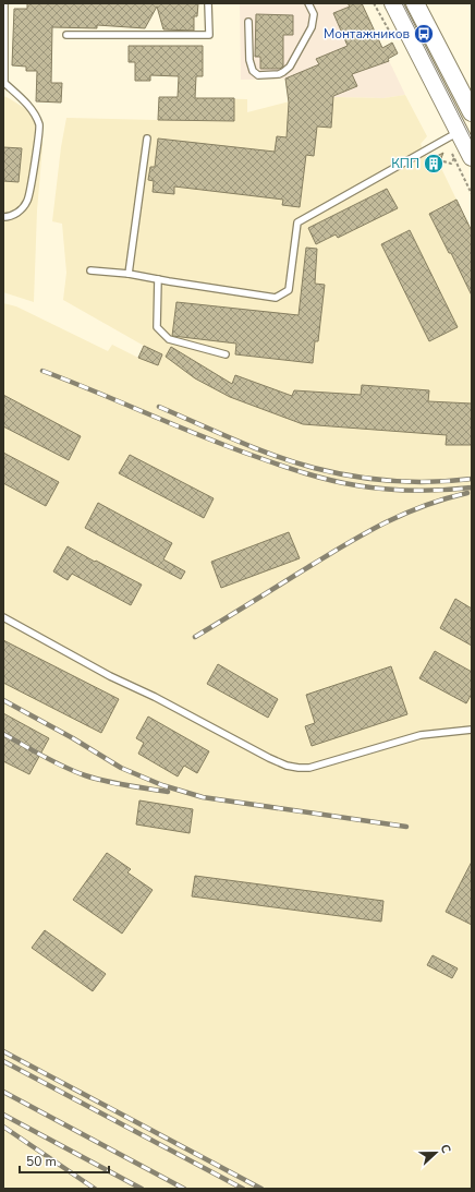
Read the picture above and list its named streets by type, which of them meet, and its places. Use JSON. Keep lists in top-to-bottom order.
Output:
{
  "places": {
    "bus stop": ["Монтажников"],
    "building": ["КПП"]
  },
  "scale_bar": "50 m",
  "north": "right"
}
